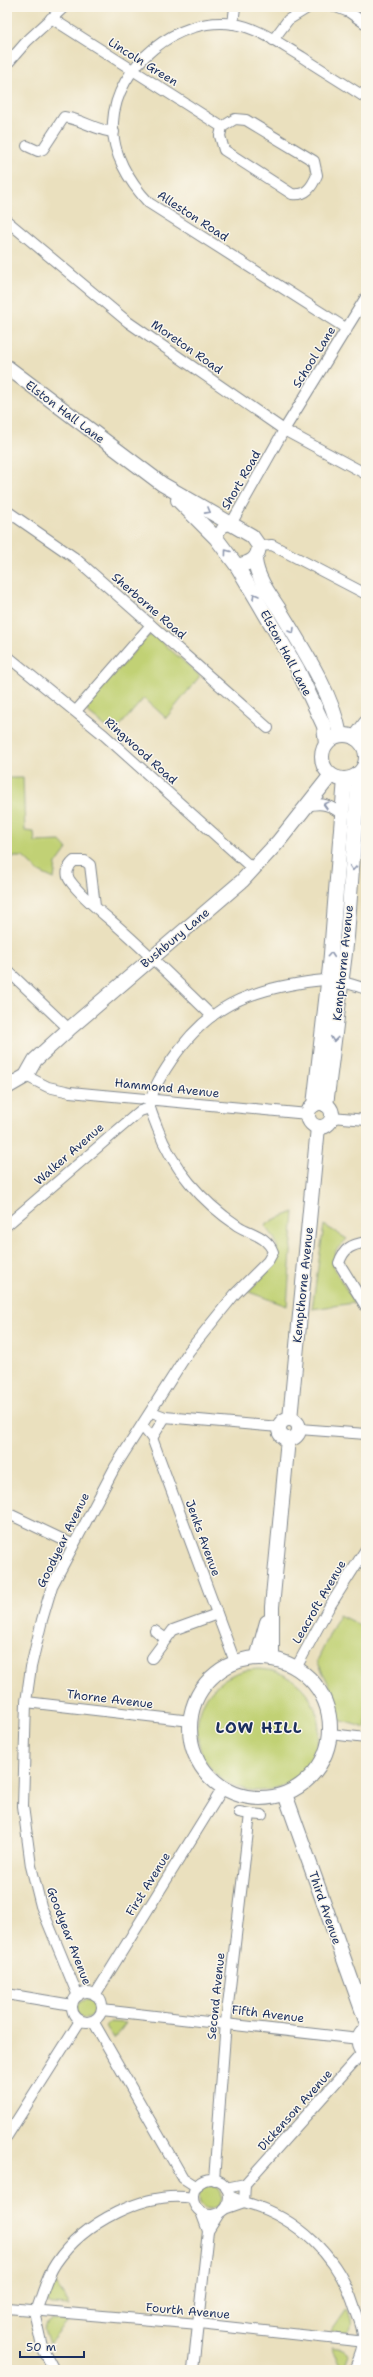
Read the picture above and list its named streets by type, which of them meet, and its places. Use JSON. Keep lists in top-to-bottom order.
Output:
{
  "streets": {
    "street": [
      "Lincoln Green",
      "Alleston Road",
      "Moreton Road",
      "School Lane",
      "Elston Hall Lane",
      "Short Road",
      "Sherborne Road",
      "Ringwood Road",
      "Bushbury Lane",
      "Kempthorne Avenue",
      "Hammond Avenue",
      "Walker Avenue",
      "Jenks Avenue",
      "Goodyear Avenue",
      "Leacroft Avenue",
      "Thorne Avenue",
      "First Avenue",
      "Third Avenue",
      "Second Avenue",
      "Fifth Avenue",
      "Dickenson Avenue",
      "Fourth Avenue"
    ]
  },
  "crossings": [
    ["Lincoln Green", "Alleston Road"],
    ["Alleston Road", "School Lane"],
    ["Moreton Road", "School Lane"],
    ["Moreton Road", "Short Road"],
    ["School Lane", "Short Road"],
    ["Elston Hall Lane", "Short Road"],
    ["Elston Hall Lane", "Bushbury Lane"],
    ["Elston Hall Lane", "Kempthorne Avenue"],
    ["Ringwood Road", "Bushbury Lane"],
    ["Bushbury Lane", "Kempthorne Avenue"],
    ["Bushbury Lane", "Hammond Avenue"],
    ["Kempthorne Avenue", "Hammond Avenue"],
    ["Hammond Avenue", "Walker Avenue"],
    ["Hammond Avenue", "Goodyear Avenue"],
    ["Walker Avenue", "Goodyear Avenue"],
    ["Jenks Avenue", "Goodyear Avenue"],
    ["Jenks Avenue", "Leacroft Avenue"],
    ["Jenks Avenue", "Thorne Avenue"],
    ["Jenks Avenue", "First Avenue"],
    ["Jenks Avenue", "Third Avenue"],
    ["Goodyear Avenue", "Thorne Avenue"],
    ["Goodyear Avenue", "First Avenue"],
    ["Goodyear Avenue", "Fifth Avenue"],
    ["Leacroft Avenue", "Thorne Avenue"],
    ["Leacroft Avenue", "First Avenue"],
    ["Leacroft Avenue", "Third Avenue"],
    ["Thorne Avenue", "First Avenue"],
    ["Thorne Avenue", "Third Avenue"],
    ["First Avenue", "Third Avenue"],
    ["First Avenue", "Fifth Avenue"],
    ["Second Avenue", "Fifth Avenue"]
  ],
  "districts": ["LOW HILL"],
  "scale_bar": "50 m"
}
